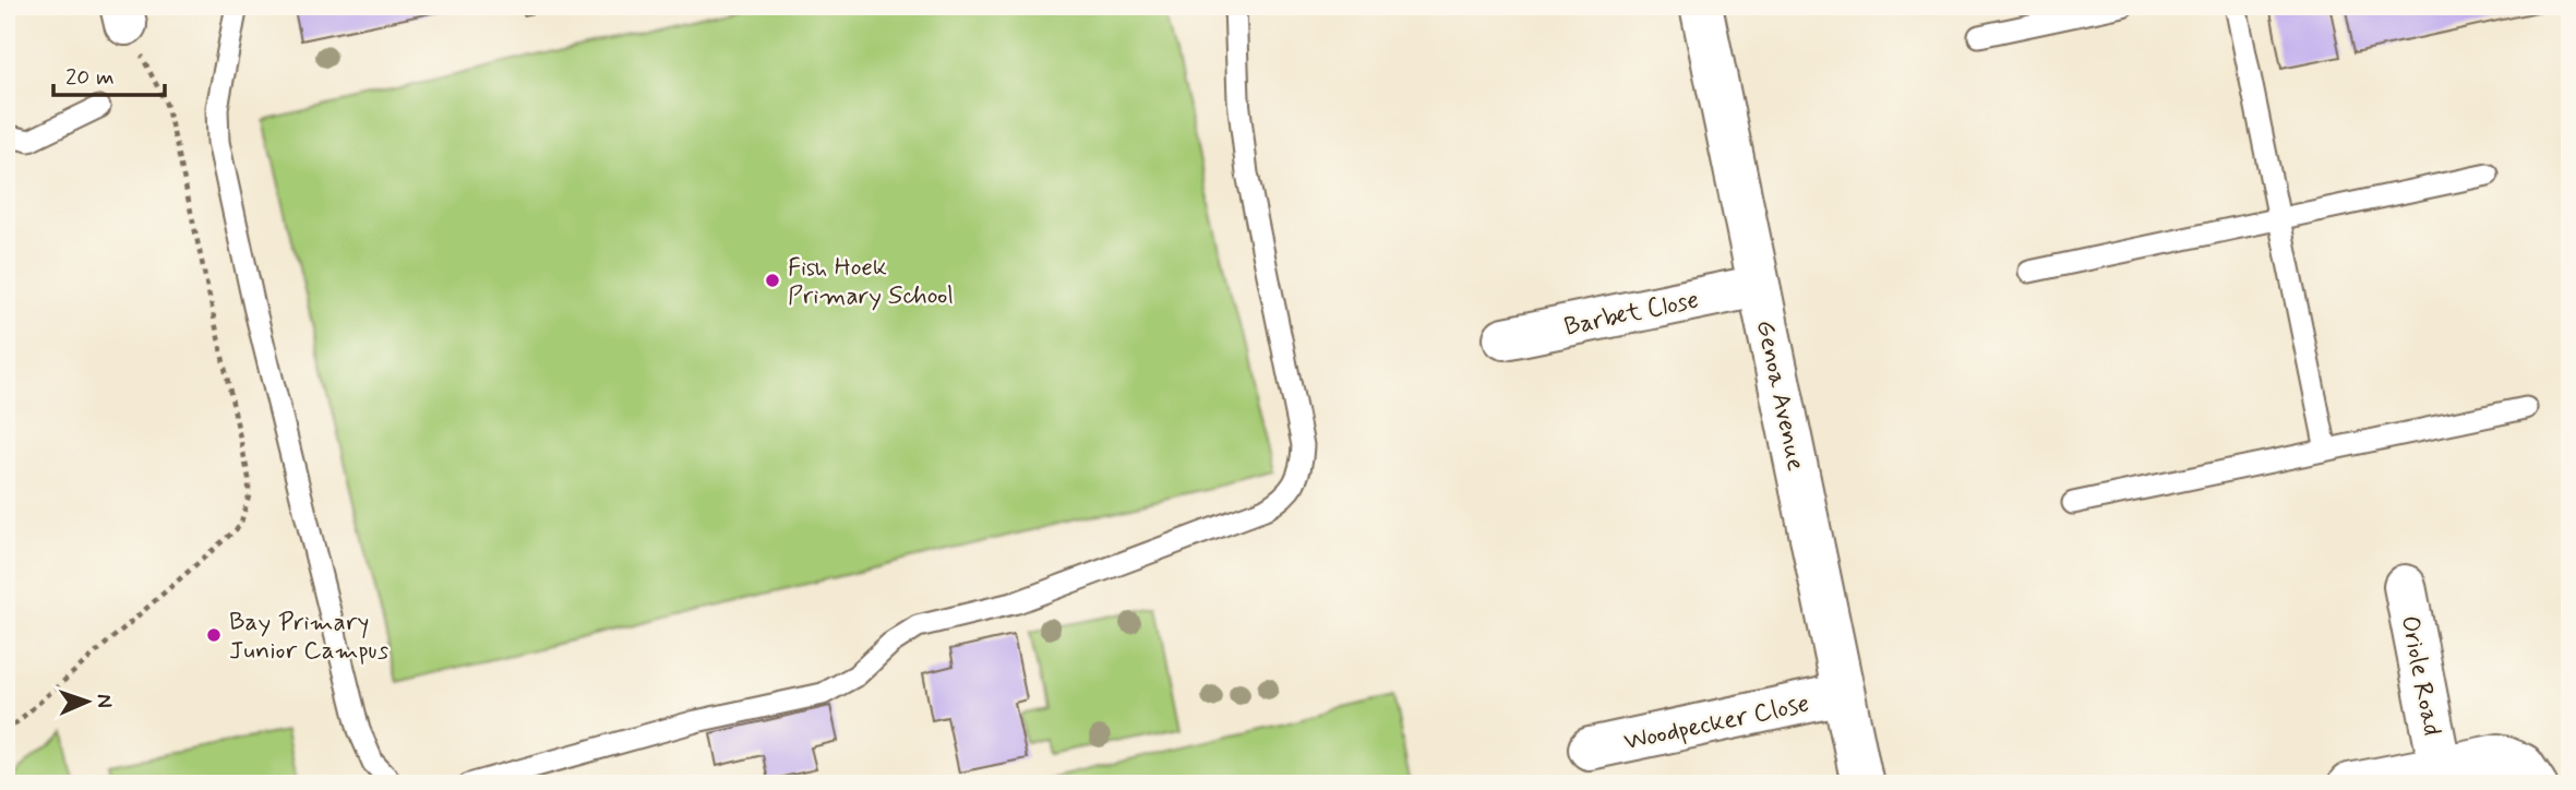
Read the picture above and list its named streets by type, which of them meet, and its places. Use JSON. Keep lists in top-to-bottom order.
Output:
{
  "streets": {
    "street": [
      "Barbet Close",
      "Genoa Avenue",
      "Oriole Road",
      "Woodpecker Close"
    ]
  },
  "crossings": [
    ["Barbet Close", "Genoa Avenue"],
    ["Genoa Avenue", "Woodpecker Close"]
  ],
  "places": ["Fish Hoek Primary School", "Bay Primary Junior Campus"],
  "scale_bar": "20 m",
  "north": "right"
}
